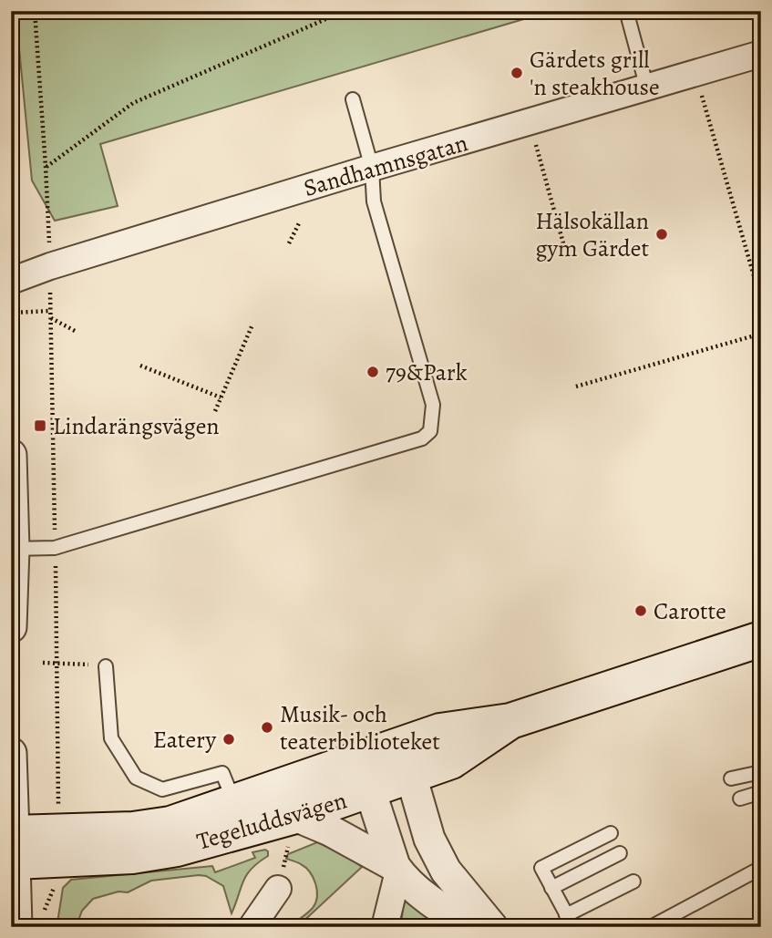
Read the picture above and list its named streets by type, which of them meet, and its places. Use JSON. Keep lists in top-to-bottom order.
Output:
{
  "streets": {
    "main road": ["Tegeluddsvägen"],
    "street": ["Sandhamnsgatan"]
  },
  "places": {
    "other": [
      "Gärdets grill 'n steakhouse",
      "Hälsokällan gym Gärdet",
      "79&Park",
      "Carotte",
      "Musik- och teaterbiblioteket",
      "Eatery"
    ],
    "transit": ["Lindarängsvägen"]
  }
}
